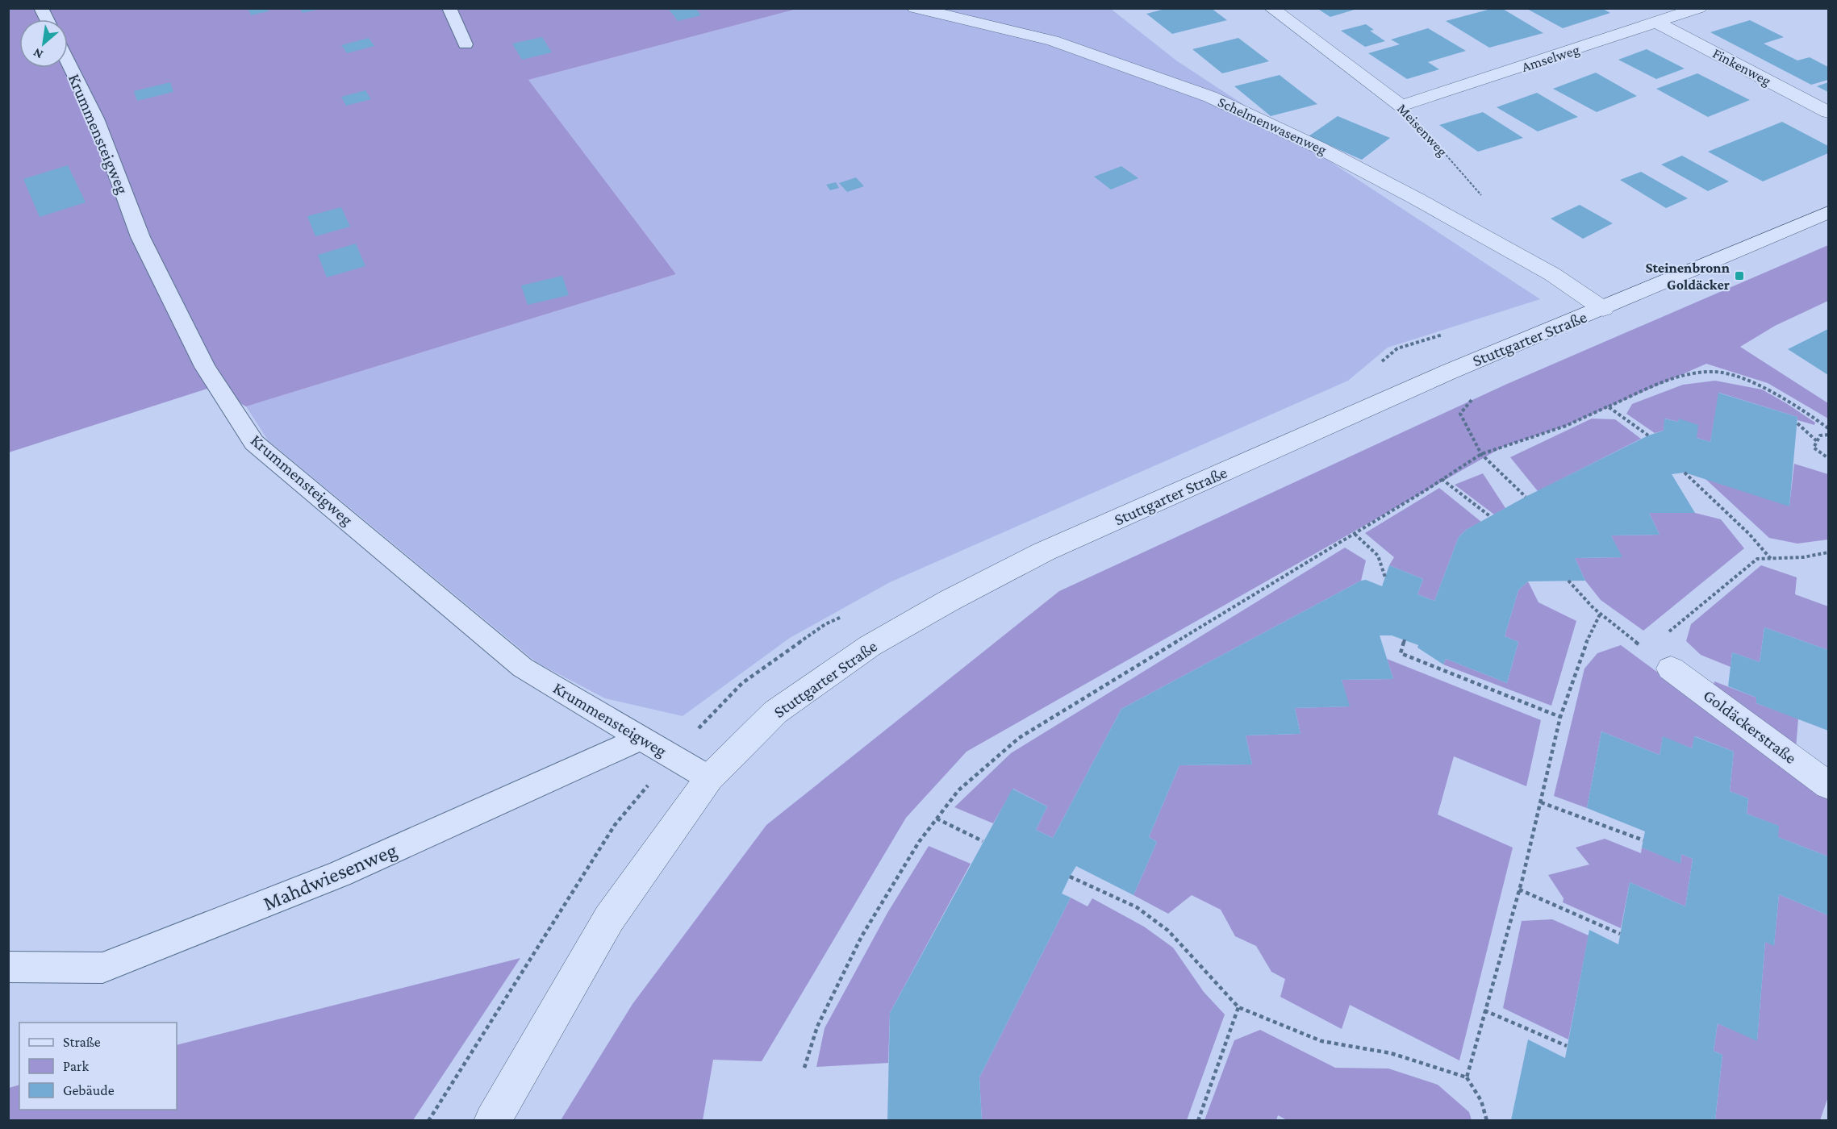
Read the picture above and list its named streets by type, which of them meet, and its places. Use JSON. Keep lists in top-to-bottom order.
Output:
{
  "streets": {
    "street": [
      "Amselweg",
      "Finkenweg",
      "Schelmenwasenweg",
      "Meisenweg",
      "Stuttgarter Straße",
      "Goldäckerstraße"
    ],
    "lane": ["Krummensteigweg", "Mahdwiesenweg"]
  },
  "crossings": [
    ["Amselweg", "Finkenweg"],
    ["Amselweg", "Meisenweg"],
    ["Schelmenwasenweg", "Stuttgarter Straße"],
    ["Krummensteigweg", "Stuttgarter Straße"],
    ["Krummensteigweg", "Mahdwiesenweg"]
  ],
  "places": {
    "transit": ["Steinenbronn Goldäcker"]
  },
  "legend": ["Straße", "Park", "Gebäude"],
  "north": "bottom left"
}
